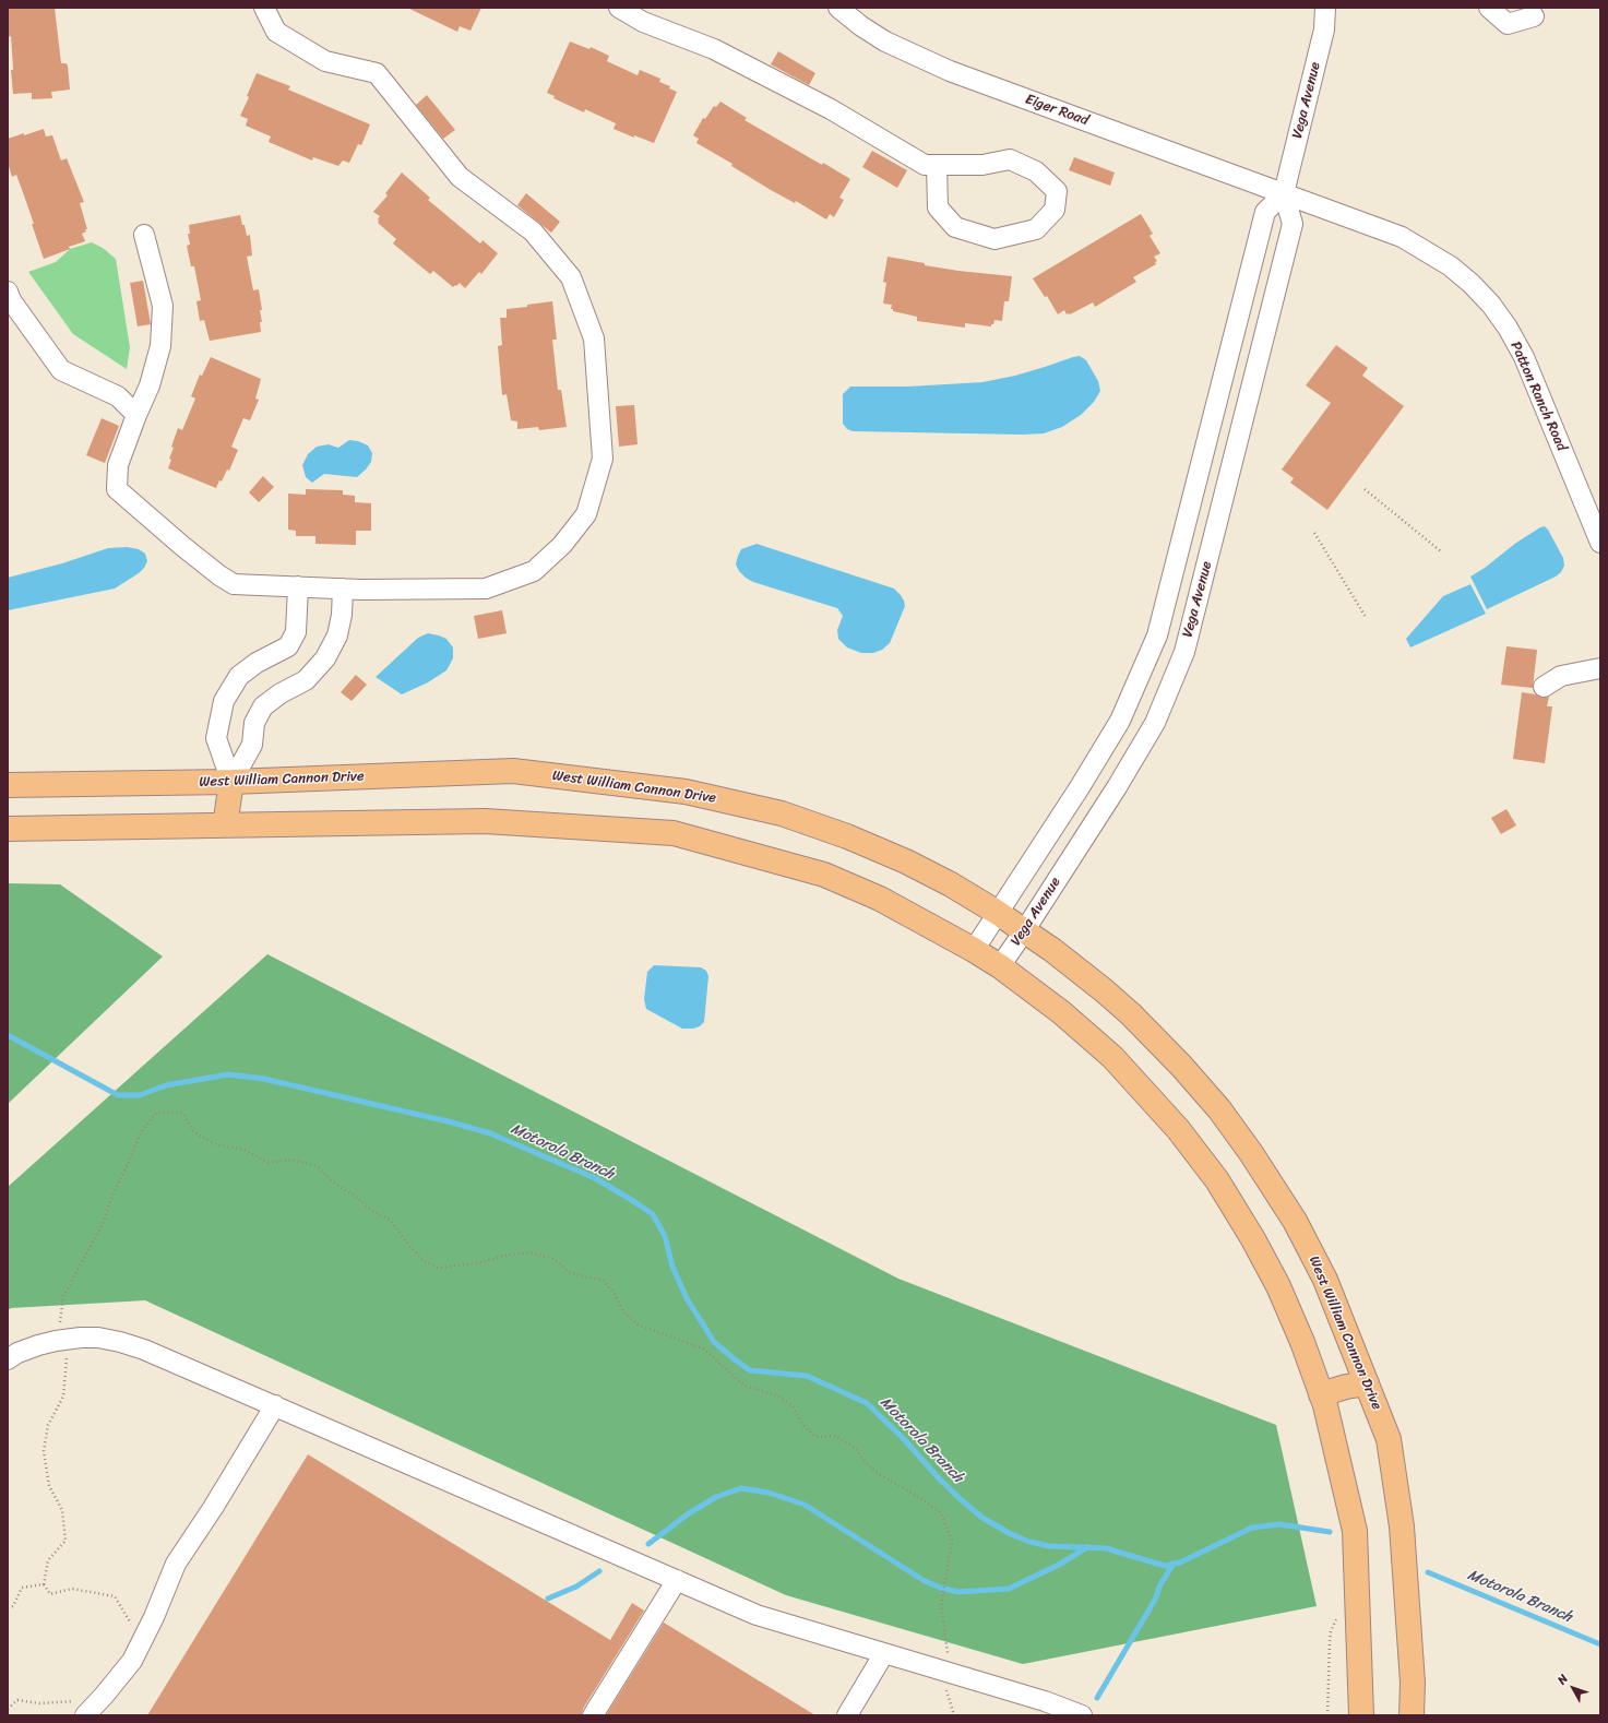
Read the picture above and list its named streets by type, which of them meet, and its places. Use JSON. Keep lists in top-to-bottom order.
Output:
{
  "streets": {
    "main road": ["West William Cannon Drive"],
    "street": ["Vega Avenue", "Eiger Road", "Patton Ranch Road"]
  },
  "crossings": [
    ["Vega Avenue", "Eiger Road"],
    ["Vega Avenue", "Patton Ranch Road"],
    ["Vega Avenue", "West William Cannon Drive"],
    ["Eiger Road", "Patton Ranch Road"]
  ],
  "water": ["Motorola Branch"],
  "north": "top left"
}
